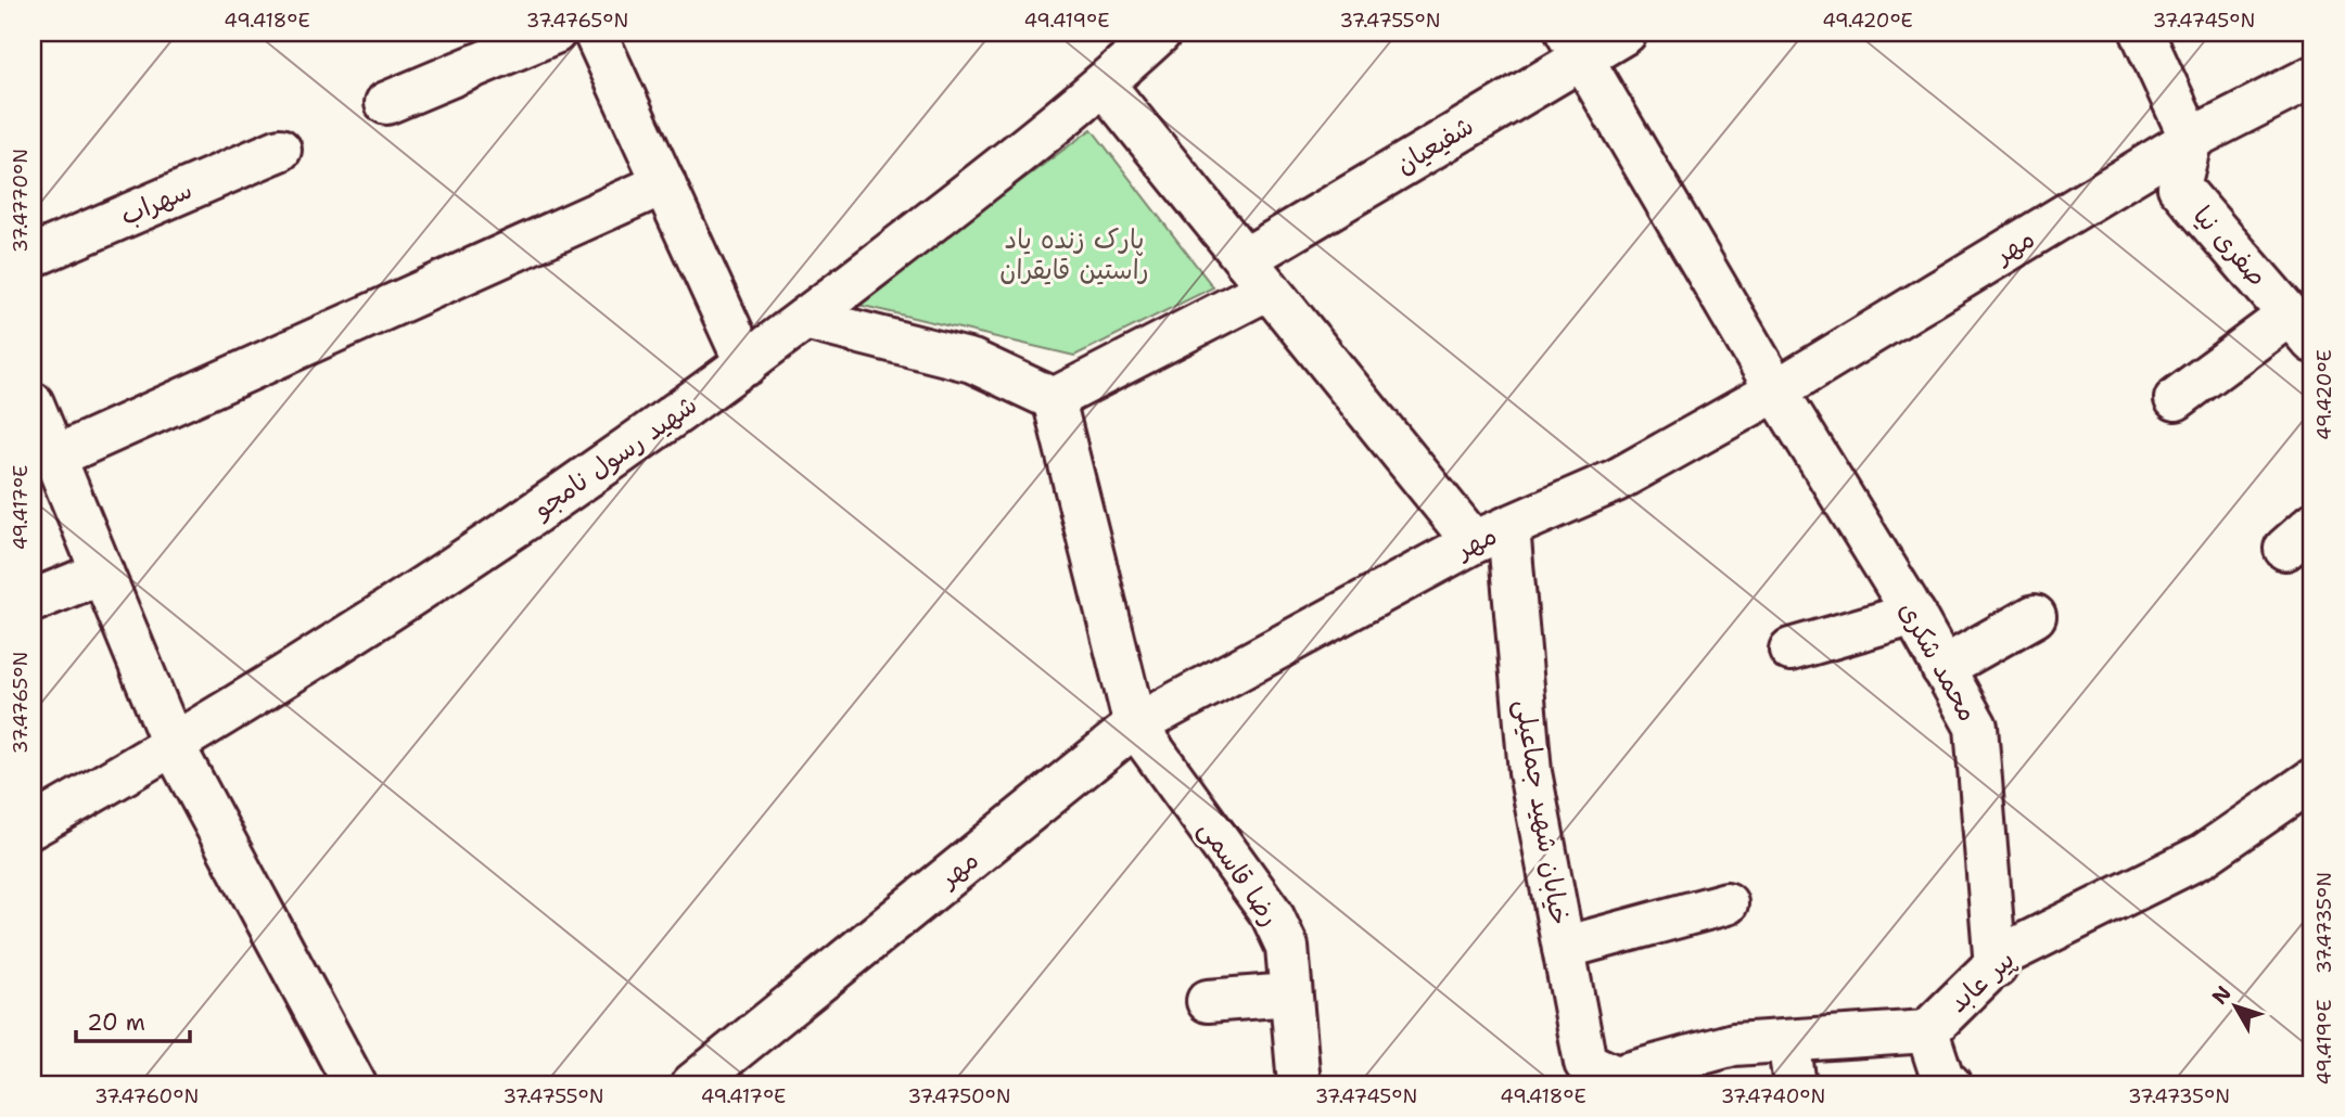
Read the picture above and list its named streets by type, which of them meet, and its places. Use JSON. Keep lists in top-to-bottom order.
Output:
{
  "streets": {
    "street": [
      "شفیعیان",
      "سهراب",
      "مهر",
      "صفری نیا",
      "شهید رسول نامجو",
      "محمد شکری",
      "خیابان شهید جماعیلی",
      "رضا قاسمی",
      "پیر عابد"
    ]
  },
  "crossings": [
    ["شفیعیان", "محمد شکری"],
    ["مهر", "صفری نیا"],
    ["مهر", "محمد شکری"],
    ["مهر", "خیابان شهید جماعیلی"],
    ["مهر", "رضا قاسمی"],
    ["محمد شکری", "پیر عابد"],
    ["خیابان شهید جماعیلی", "پیر عابد"]
  ],
  "parks": ["پارک زنده یاد راستین قایقران"],
  "scale_bar": "20 m",
  "north": "top left",
  "coordinates": [
    "49.418°E",
    "37.4765°N",
    "49.419°E",
    "37.4755°N",
    "49.420°E",
    "37.4745°N",
    "37.4770°N",
    "49.417°E",
    "37.4735°N",
    "37.4760°N",
    "37.4750°N",
    "37.4740°N"
  ]
}
